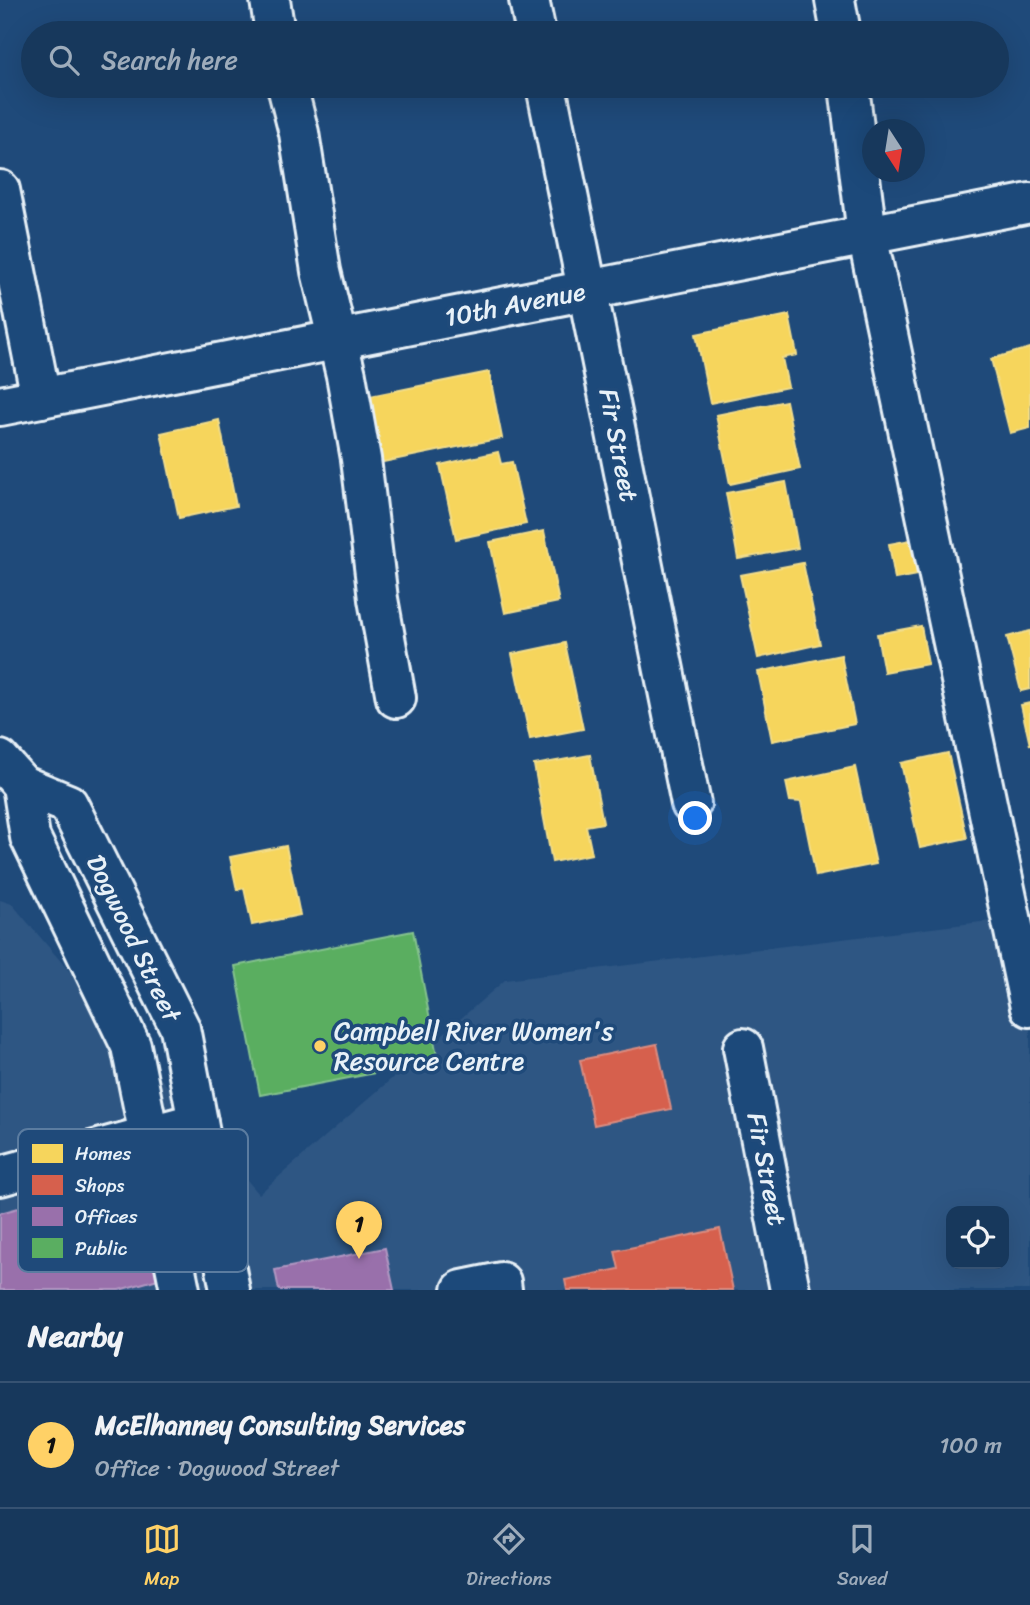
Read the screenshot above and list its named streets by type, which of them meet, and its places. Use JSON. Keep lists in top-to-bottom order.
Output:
{
  "streets": {
    "street": ["10th Avenue", "Fir Street", "Dogwood Street"]
  },
  "crossings": [
    ["10th Avenue", "Fir Street"]
  ],
  "places": ["Campbell River Women's Resource Centre"],
  "legend": [
    "Homes",
    "Shops",
    "Offices",
    "Public"
  ],
  "north": "bottom",
  "page": {
    "search": "Search here",
    "pins": "1",
    "heading": "Nearby",
    "list": [
      {
        "mark": "1",
        "name": "McElhanney Consulting Services",
        "note": "Office · Dogwood Street",
        "value": "100 m"
      }
    ],
    "nav": ["Map", "Directions", "Saved"]
  }
}
